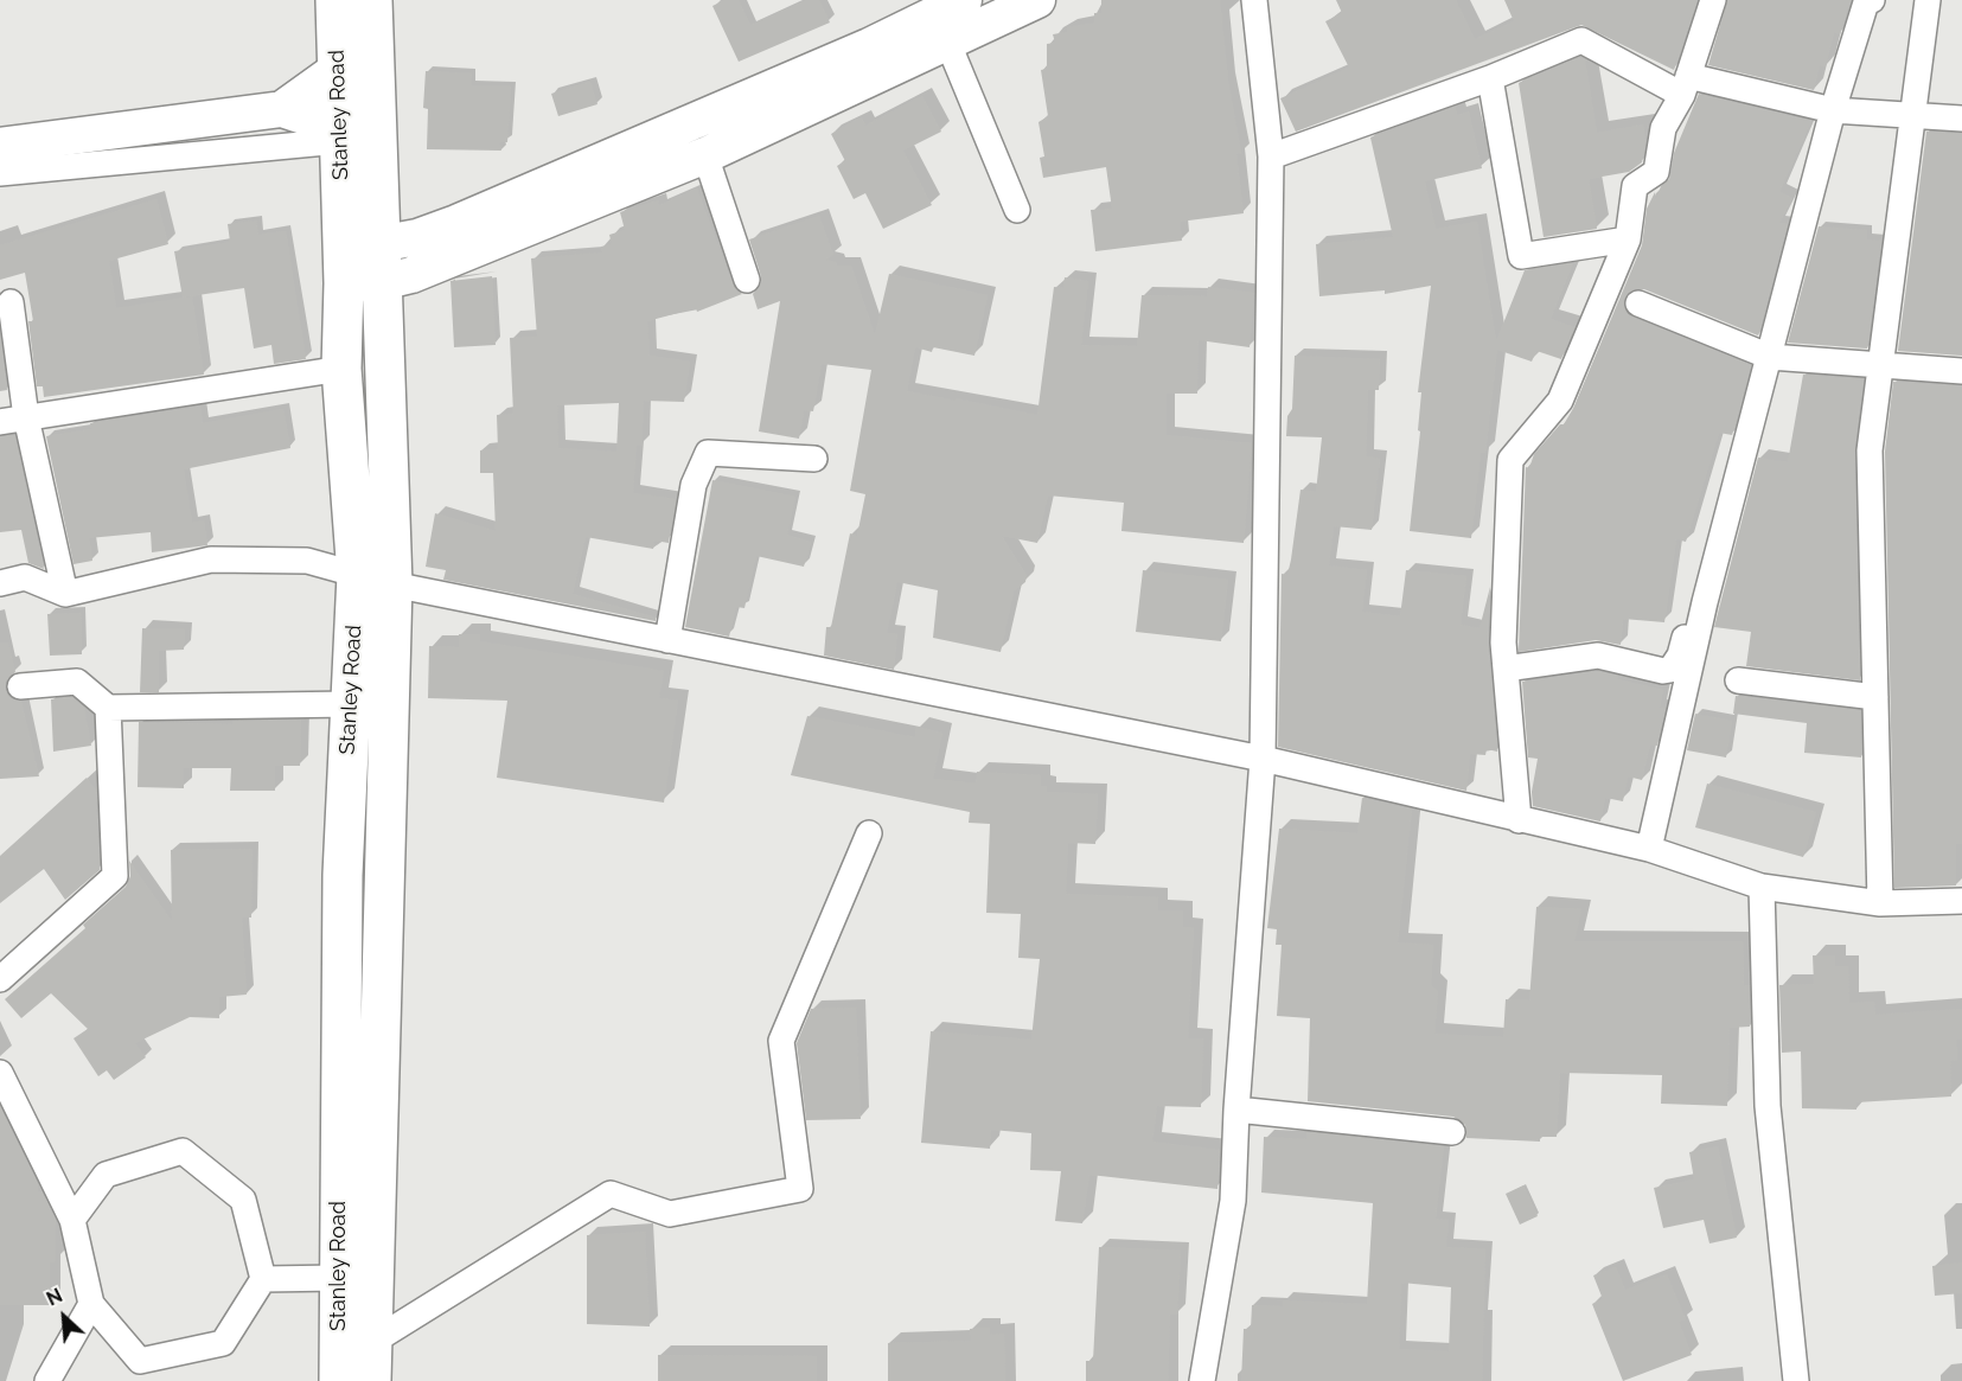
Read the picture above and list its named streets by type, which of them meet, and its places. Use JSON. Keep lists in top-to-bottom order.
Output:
{
  "streets": {
    "main road": ["Stanley Road"]
  },
  "north": "top left"
}
